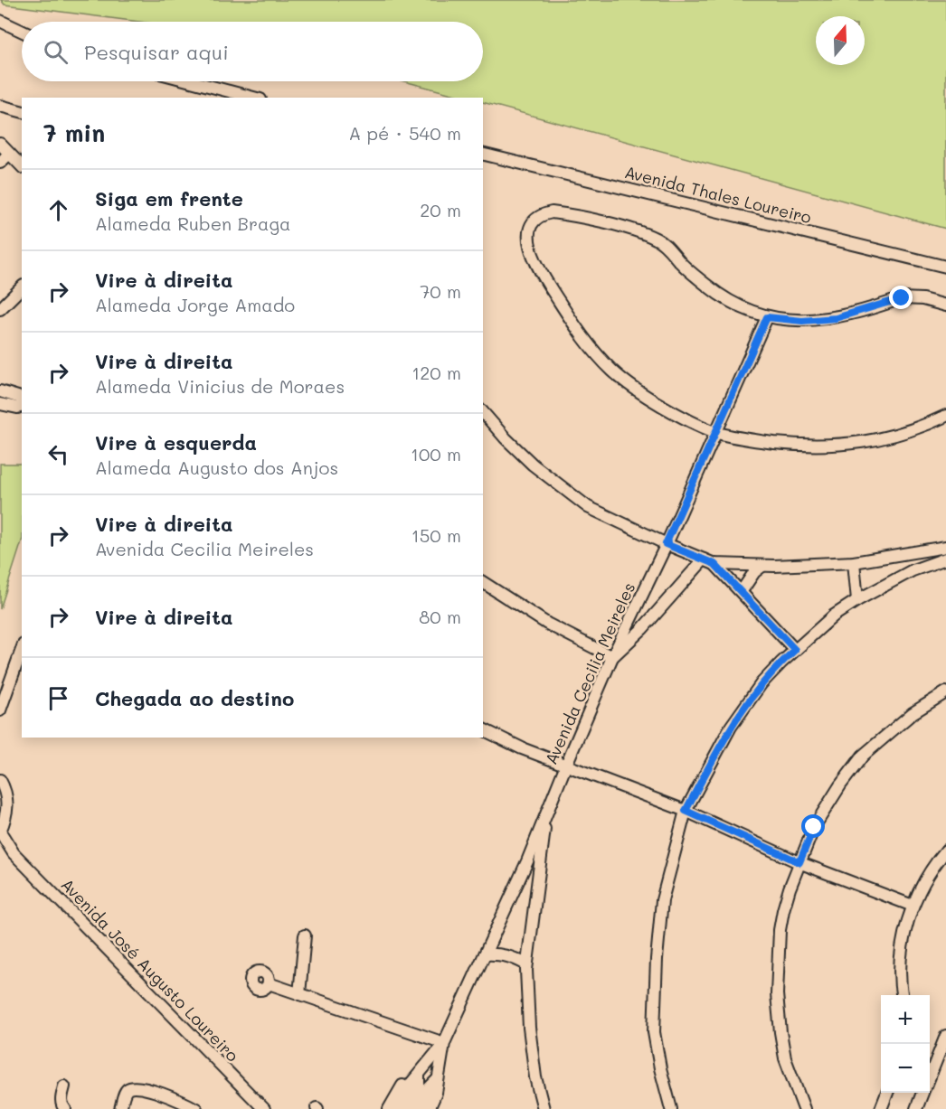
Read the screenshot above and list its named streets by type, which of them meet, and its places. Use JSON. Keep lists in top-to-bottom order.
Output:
{
  "streets": {
    "street": ["Avenida Thales Loureiro", "Avenida Cecilia Meireles", "Avenida José Augusto Loureiro"]
  },
  "north": "top",
  "page": {
    "search": "Pesquisar aqui",
    "heading": ["7 min", "A pé · 540 m"],
    "list": [
      ["Siga em frente", "Alameda Ruben Braga", "20 m"],
      ["Vire à direita", "Alameda Jorge Amado", "70 m"],
      ["Vire à direita", "Alameda Vinicius de Moraes", "120 m"],
      ["Vire à esquerda", "Alameda Augusto dos Anjos", "100 m"],
      ["Vire à direita", "Avenida Cecilia Meireles", "150 m"],
      ["Vire à direita", "80 m"],
      "Chegada ao destino"
    ],
    "map_buttons": ["+", "−"]
  }
}
